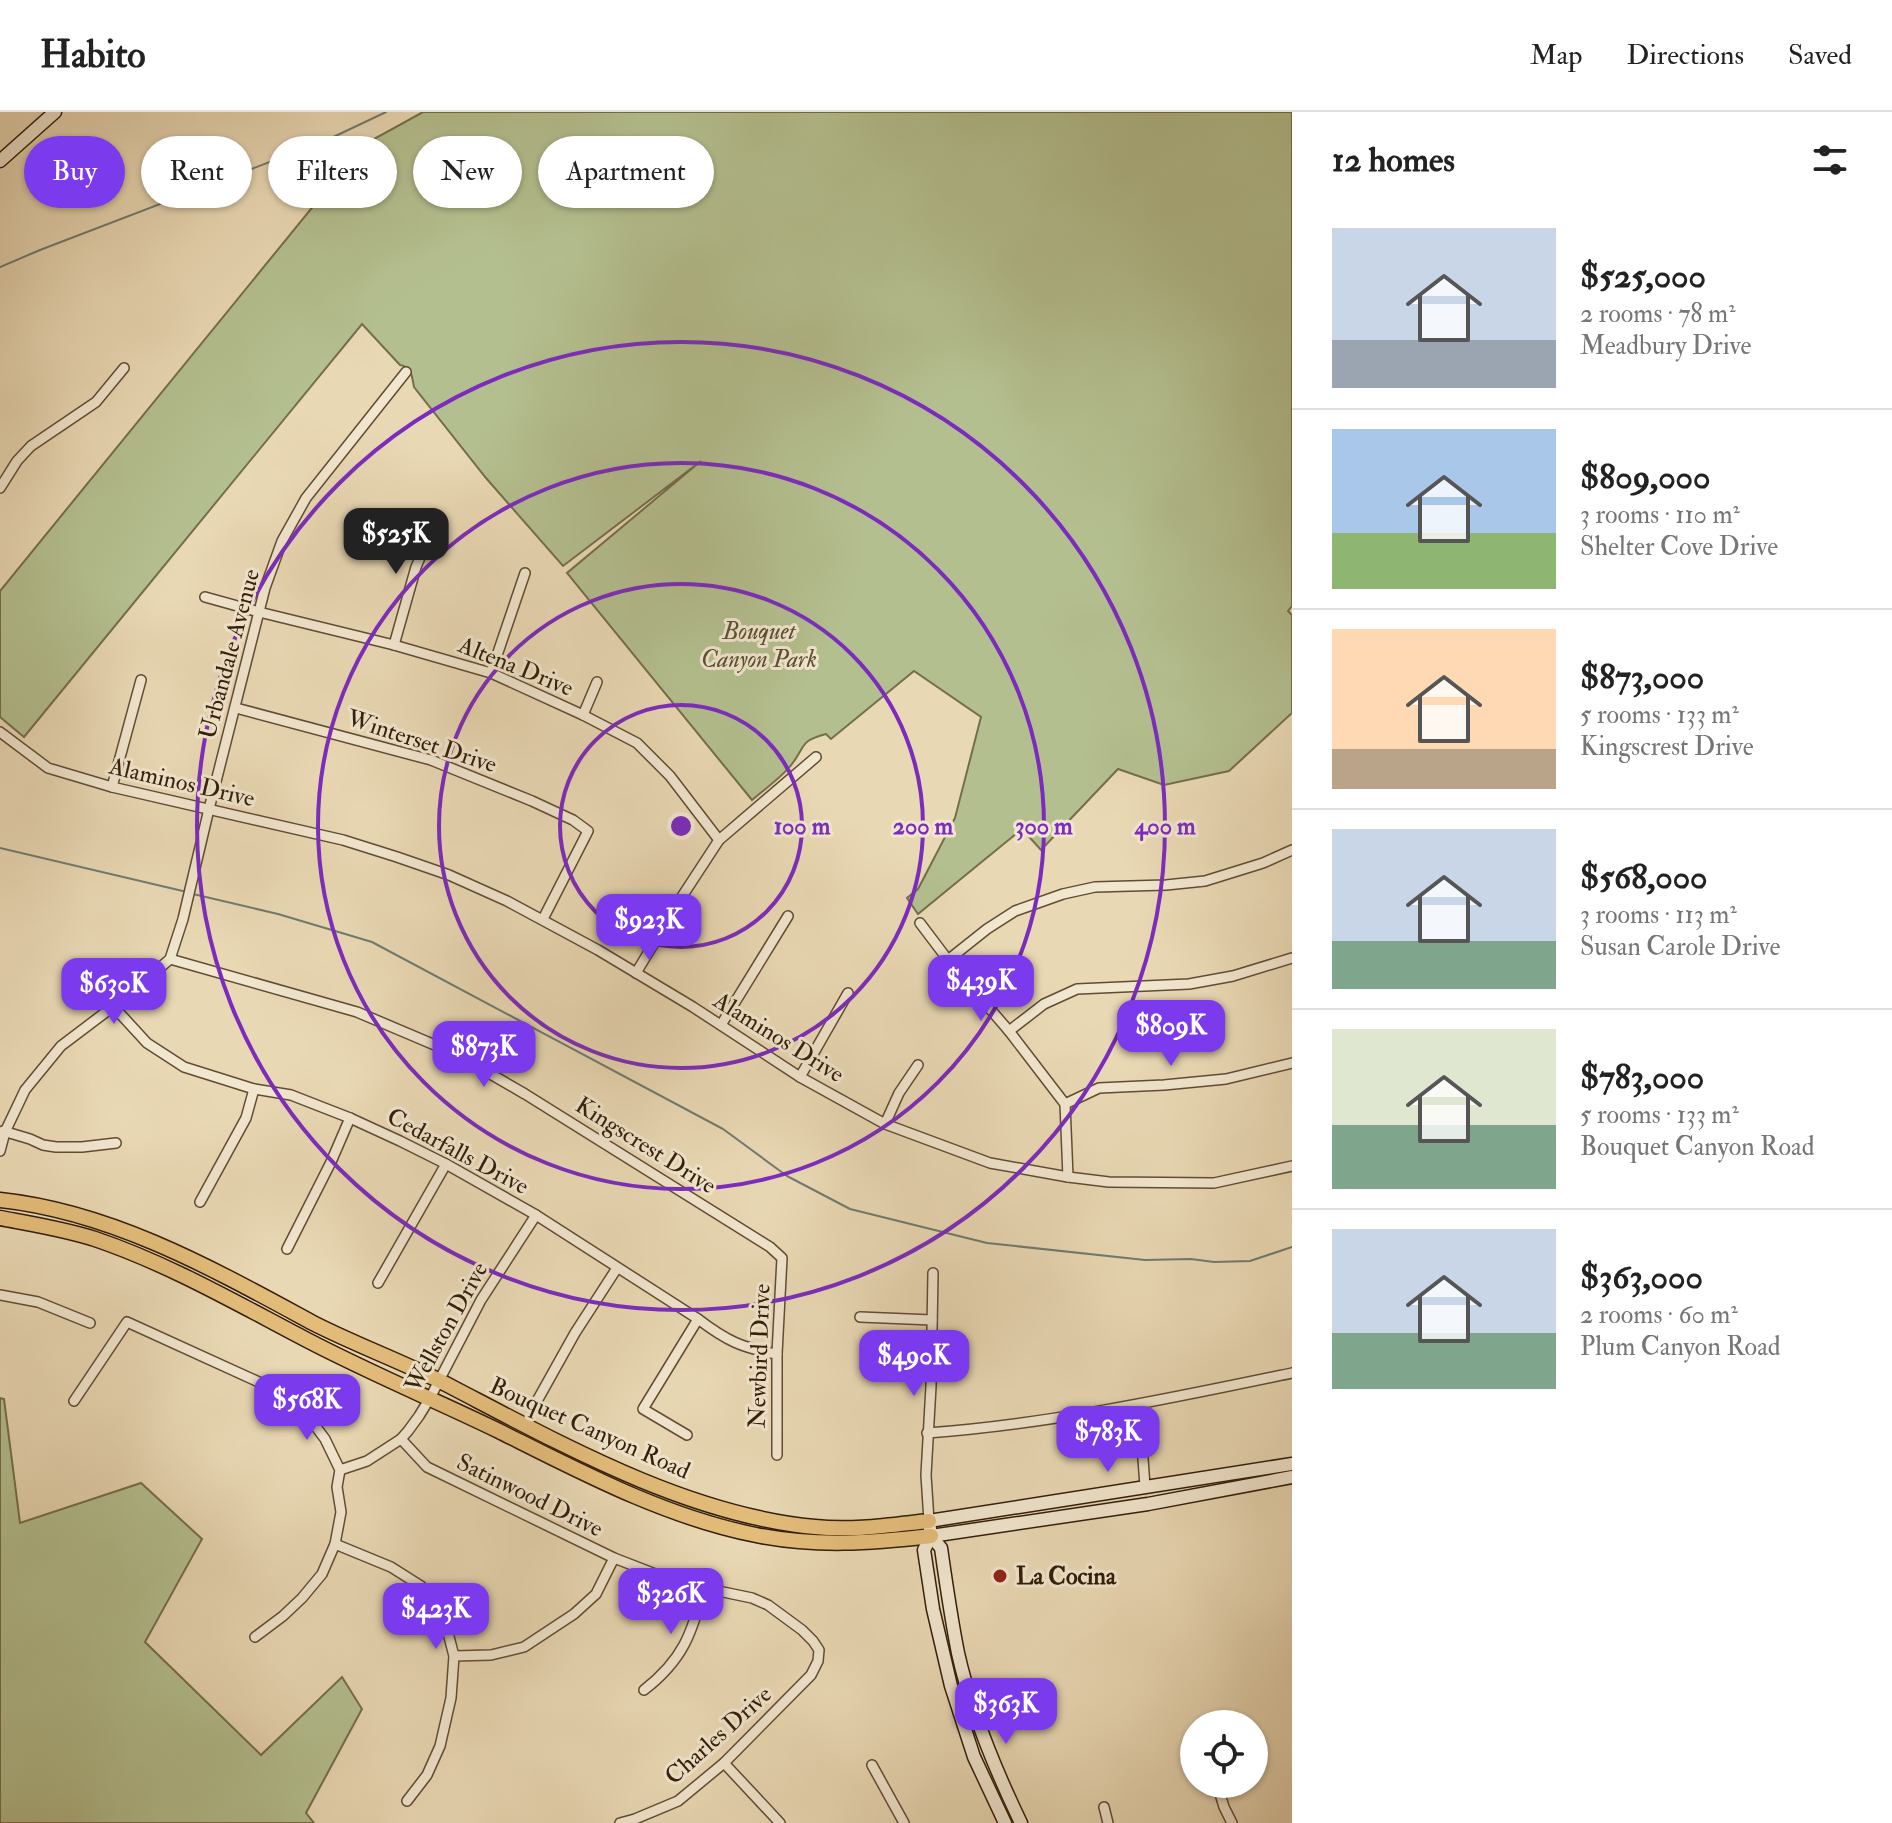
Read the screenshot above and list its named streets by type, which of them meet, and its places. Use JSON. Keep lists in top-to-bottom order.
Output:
{
  "streets": {
    "main road": ["Bouquet Canyon Road"],
    "street": [
      "Urbandale Avenue",
      "Altena Drive",
      "Winterset Drive",
      "Alaminos Drive",
      "Kingscrest Drive",
      "Cedarfalls Drive",
      "Wellston Drive",
      "Newbird Drive",
      "Satinwood Drive",
      "Charles Drive"
    ]
  },
  "crossings": [
    ["Urbandale Avenue", "Altena Drive"],
    ["Urbandale Avenue", "Winterset Drive"],
    ["Urbandale Avenue", "Alaminos Drive"],
    ["Urbandale Avenue", "Kingscrest Drive"],
    ["Winterset Drive", "Alaminos Drive"],
    ["Kingscrest Drive", "Newbird Drive"],
    ["Cedarfalls Drive", "Wellston Drive"],
    ["Cedarfalls Drive", "Newbird Drive"],
    ["Wellston Drive", "Bouquet Canyon Road"],
    ["Wellston Drive", "Satinwood Drive"],
    ["Satinwood Drive", "Charles Drive"]
  ],
  "parks": ["Bouquet Canyon Park"],
  "places": ["La Cocina"],
  "page": {
    "header": "Habito",
    "nav": ["Map", "Directions", "Saved"],
    "heading": "12 homes",
    "chip": [
      "Buy",
      "Rent",
      "Filters",
      "New",
      "Apartment"
    ],
    "list": [
      {
        "name": "$525,000",
        "note": "2 rooms · 78 m² · Meadbury Drive"
      },
      {
        "name": "$809,000",
        "note": "3 rooms · 110 m² · Shelter Cove Drive"
      },
      {
        "name": "$873,000",
        "note": "5 rooms · 133 m² · Kingscrest Drive"
      },
      {
        "name": "$568,000",
        "note": "3 rooms · 113 m² · Susan Carole Drive"
      },
      {
        "name": "$783,000",
        "note": "5 rooms · 133 m² · Bouquet Canyon Road"
      },
      {
        "name": "$363,000",
        "note": "2 rooms · 60 m² · Plum Canyon Road"
      }
    ],
    "price": [
      "$525K",
      "$923K",
      "$439K",
      "$630K",
      "$809K",
      "$873K",
      "$490K",
      "$568K",
      "$783K",
      "$326K",
      "$423K",
      "$363K"
    ]
  },
  "rings": [
    "100 m",
    "200 m",
    "300 m",
    "400 m"
  ]
}
